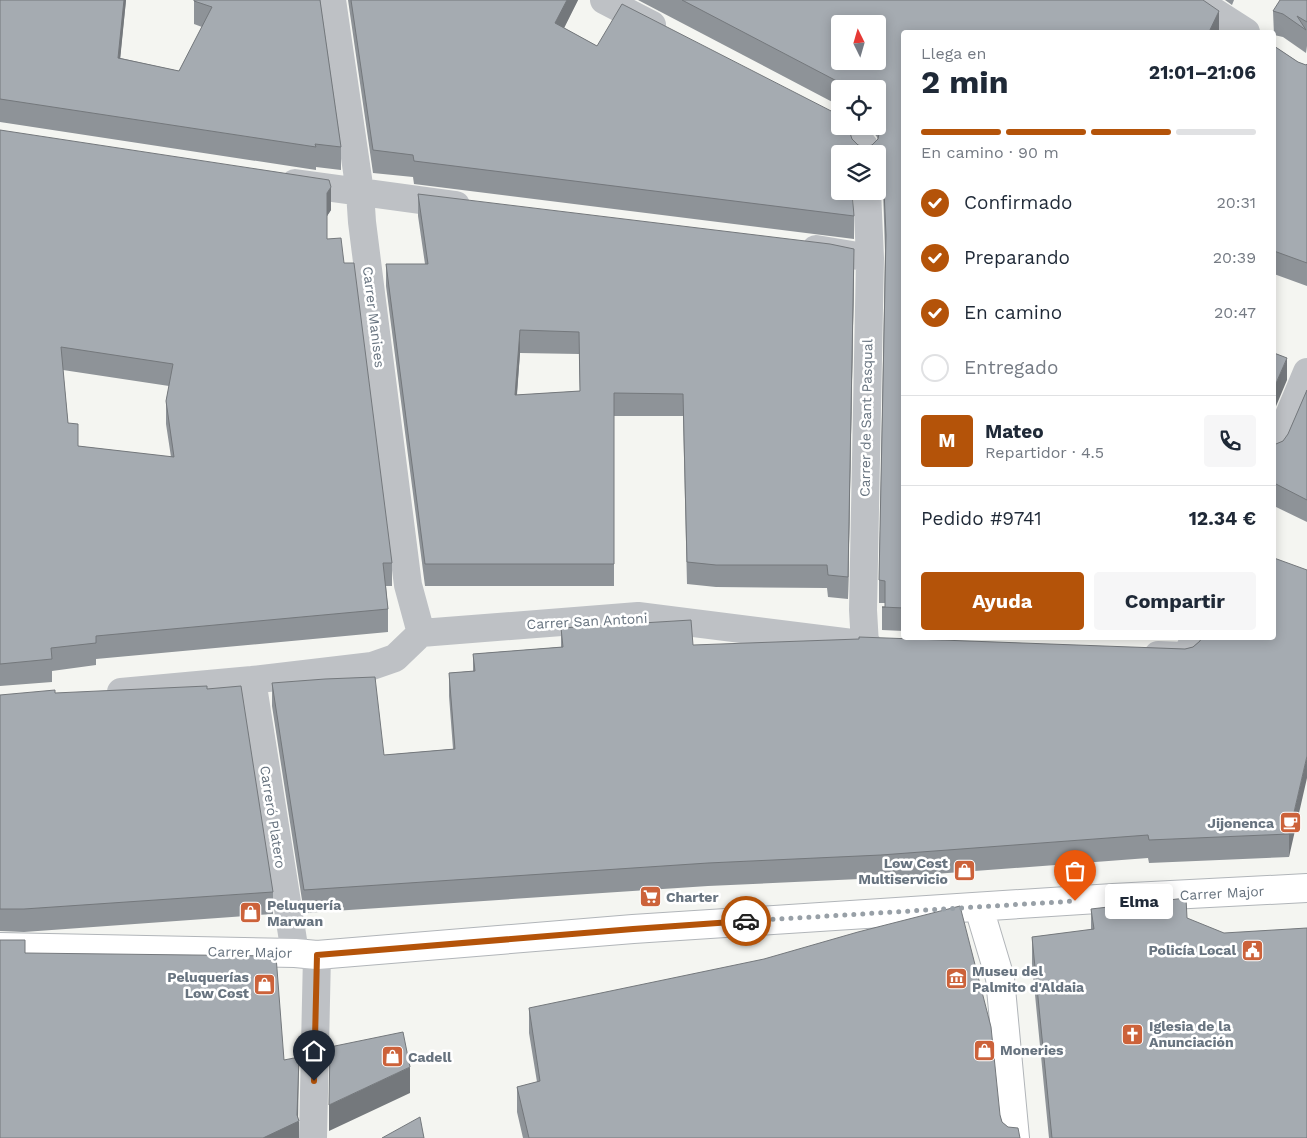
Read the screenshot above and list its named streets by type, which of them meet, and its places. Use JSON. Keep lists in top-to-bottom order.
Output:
{
  "streets": {
    "street": [
      "Carrer Manises",
      "Carrer de Sant Pasqual",
      "Carrer San Antoni",
      "Carreró Platero",
      "Carrer Major"
    ]
  },
  "crossings": [
    ["Carrer Manises", "Carrer San Antoni"],
    ["Carrer de Sant Pasqual", "Carrer San Antoni"],
    ["Carreró Platero", "Carrer Major"]
  ],
  "places": {
    "cafe": ["Jijonenca"],
    "shop": [
      "Low Cost Multiservicio",
      "Peluquería Marwan",
      "Peluquerías Low Cost",
      "Moneries",
      "Cadell"
    ],
    "supermarket": ["Charter"],
    "other": ["Elma"],
    "public building": ["Policía Local"],
    "museum": ["Museu del Palmito d'Aldaia"],
    "church": ["Iglesia de la Anunciación"]
  },
  "north": "top",
  "page": {
    "heading": ["2 min", "Llega en", "21:01–21:06"],
    "panel": [
      "Mateo",
      "Repartidor · 4.5",
      "Pedido #9741",
      "12.34 €"
    ],
    "bar": "En camino · 90 m",
    "list": [
      ["Confirmado", "20:31"],
      ["Preparando", "20:39"],
      ["En camino", "20:47"],
      "Entregado"
    ],
    "round": "M",
    "buttons": ["Ayuda", "Compartir"],
    "bubble": "Elma"
  }
}
